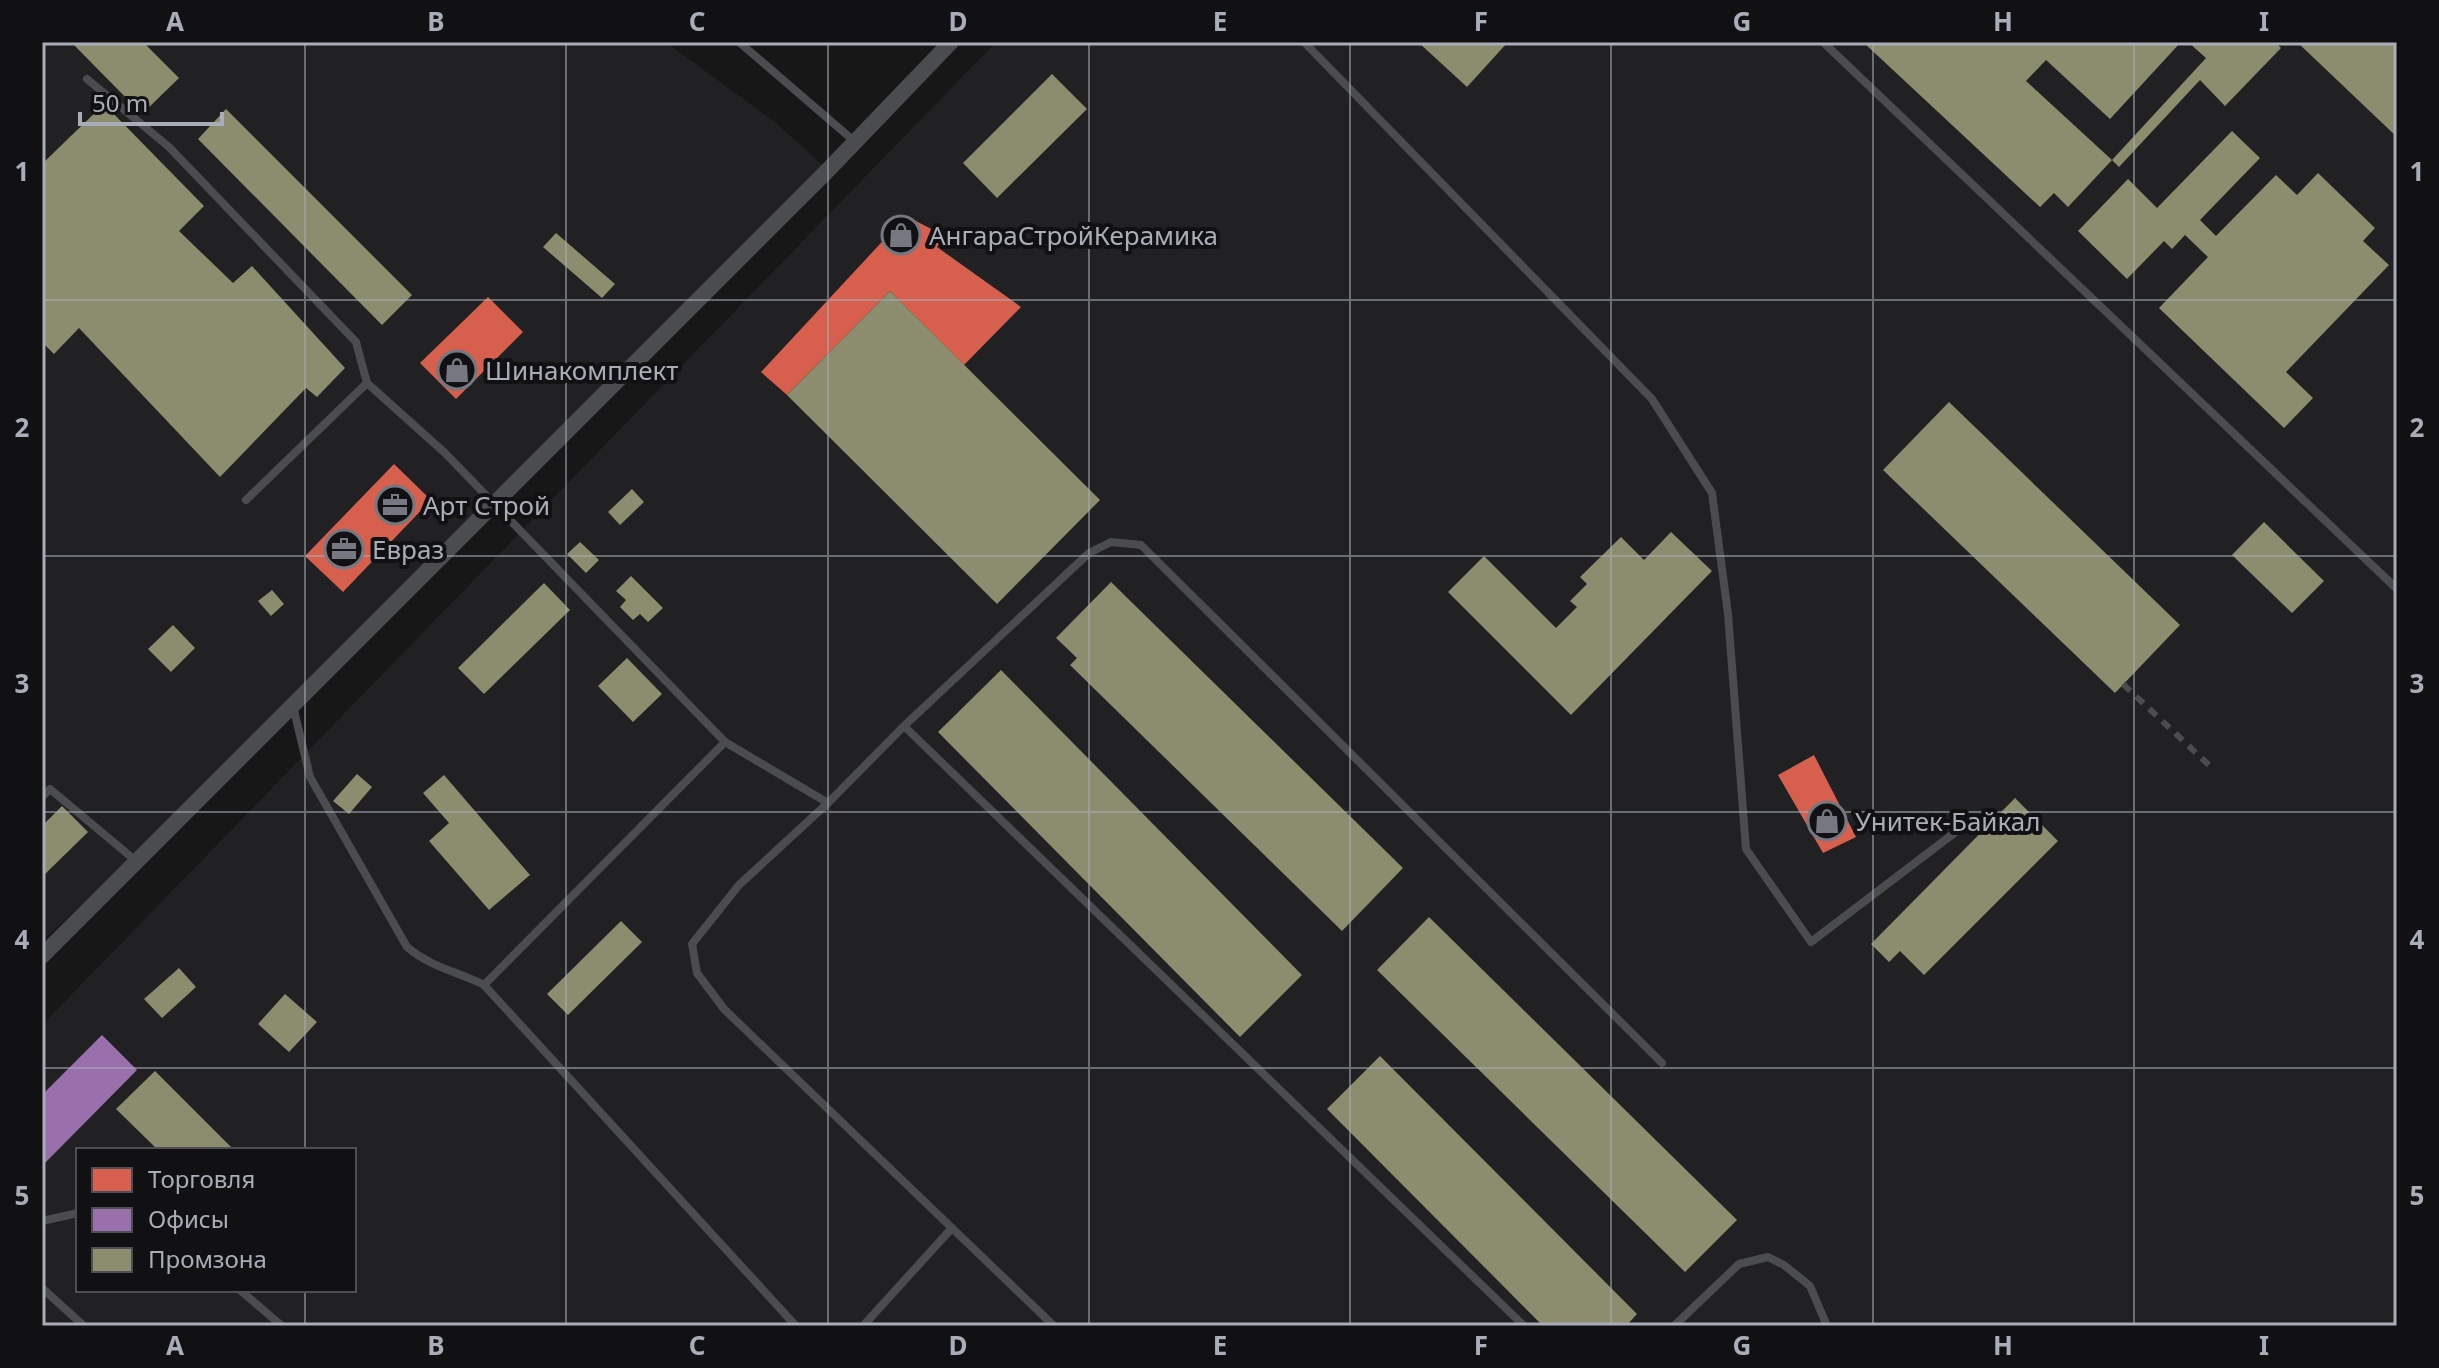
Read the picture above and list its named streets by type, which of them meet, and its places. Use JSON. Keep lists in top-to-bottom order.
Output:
{
  "places": {
    "shop": ["АнгараСтройКерамика", "Шинакомплект", "Унитек-Байкал"],
    "office": ["Арт Строй", "Евраз"]
  },
  "legend": ["Торговля", "Офисы", "Промзона"],
  "scale_bar": "50 m",
  "grid": {
    "columns": [
      "A",
      "B",
      "C",
      "D",
      "E",
      "F",
      "G",
      "H",
      "I"
    ],
    "rows": [
      "1",
      "2",
      "3",
      "4",
      "5"
    ]
  }
}
